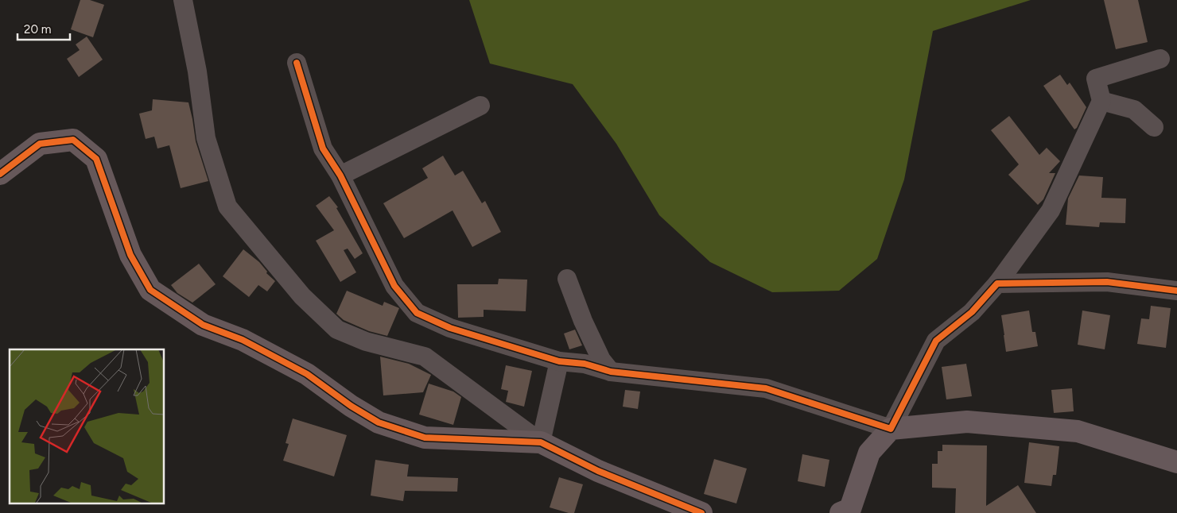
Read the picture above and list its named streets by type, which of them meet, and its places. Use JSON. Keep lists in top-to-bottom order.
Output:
{
  "scale_bar": "20 m"
}
